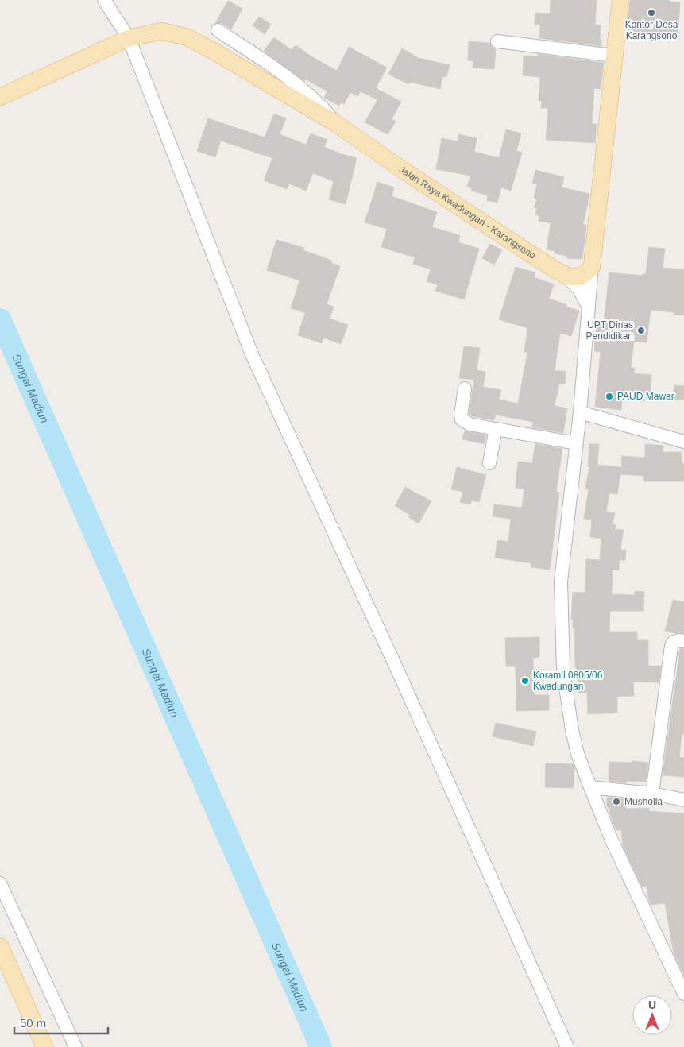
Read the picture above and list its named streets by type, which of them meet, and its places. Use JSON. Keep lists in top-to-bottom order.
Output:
{
  "streets": {
    "main road": ["Jalan Raya Kwadungan - Karangsono"]
  },
  "water": ["Sungai Madiun"],
  "places": [
    "Kantor Desa Karangsono",
    "UPT Dinas Pendidikan",
    "PAUD Mawar",
    "Koramil 0805/06 Kwadungan",
    "Musholla"
  ],
  "scale_bar": "50 m",
  "north": "top"
}
